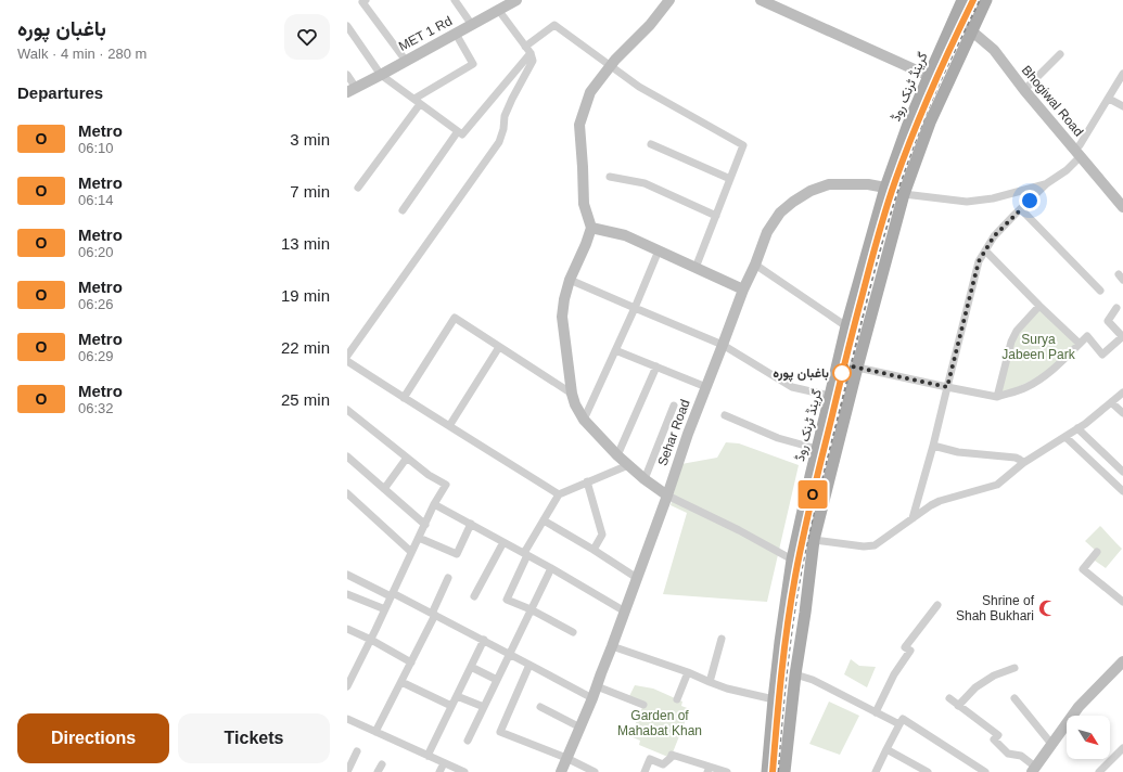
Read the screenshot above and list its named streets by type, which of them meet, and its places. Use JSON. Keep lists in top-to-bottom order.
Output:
{
  "streets": {
    "main road": ["گرینڈ ٹرنک روڈ"],
    "street": ["MET 1 Rd", "Bhogiwal Road", "Sehar Road"]
  },
  "crossings": [
    ["گرینڈ ٹرنک روڈ", "Bhogiwal Road"],
    ["گرینڈ ٹرنک روڈ", "Sehar Road"]
  ],
  "parks": ["Surya Jabeen Park", "Garden of Mahabat Khan"],
  "places": {
    "other": ["باغبان پورہ"],
    "mosque": ["Shrine of Shah Bukhari"]
  },
  "lines": ["metro line O"],
  "north": "bottom right",
  "page": {
    "heading": [
      ["باغبان پورہ", "Walk · 4 min · 280 m"],
      "Departures"
    ],
    "on_map": "O",
    "list": [
      {
        "mark": "O",
        "name": "Metro",
        "note": "06:10",
        "value": "3 min"
      },
      {
        "mark": "O",
        "name": "Metro",
        "note": "06:14",
        "value": "7 min"
      },
      {
        "mark": "O",
        "name": "Metro",
        "note": "06:20",
        "value": "13 min"
      },
      {
        "mark": "O",
        "name": "Metro",
        "note": "06:26",
        "value": "19 min"
      },
      {
        "mark": "O",
        "name": "Metro",
        "note": "06:29",
        "value": "22 min"
      },
      {
        "mark": "O",
        "name": "Metro",
        "note": "06:32",
        "value": "25 min"
      }
    ],
    "buttons": ["Directions", "Tickets"]
  }
}
